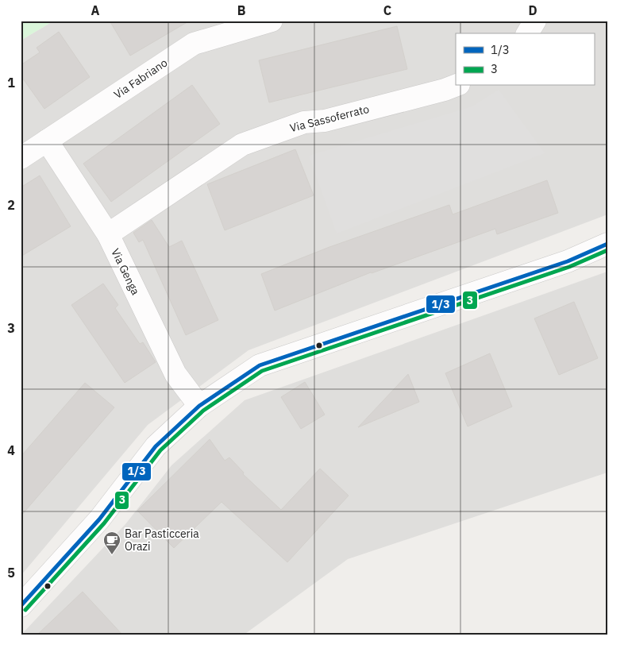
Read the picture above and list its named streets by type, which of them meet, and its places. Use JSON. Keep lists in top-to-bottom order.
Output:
{
  "streets": {
    "street": ["Via Fabriano", "Via Sassoferrato", "Via Genga"]
  },
  "crossings": [
    ["Via Fabriano", "Via Genga"],
    ["Via Sassoferrato", "Via Genga"]
  ],
  "places": {
    "cafe": ["Bar Pasticceria Orazi"]
  },
  "lines": ["transit line 1/3", "transit line 3"],
  "legend": ["1/3", "3"],
  "grid": {
    "columns": [
      "A",
      "B",
      "C",
      "D"
    ],
    "rows": [
      "1",
      "2",
      "3",
      "4",
      "5"
    ]
  }
}
